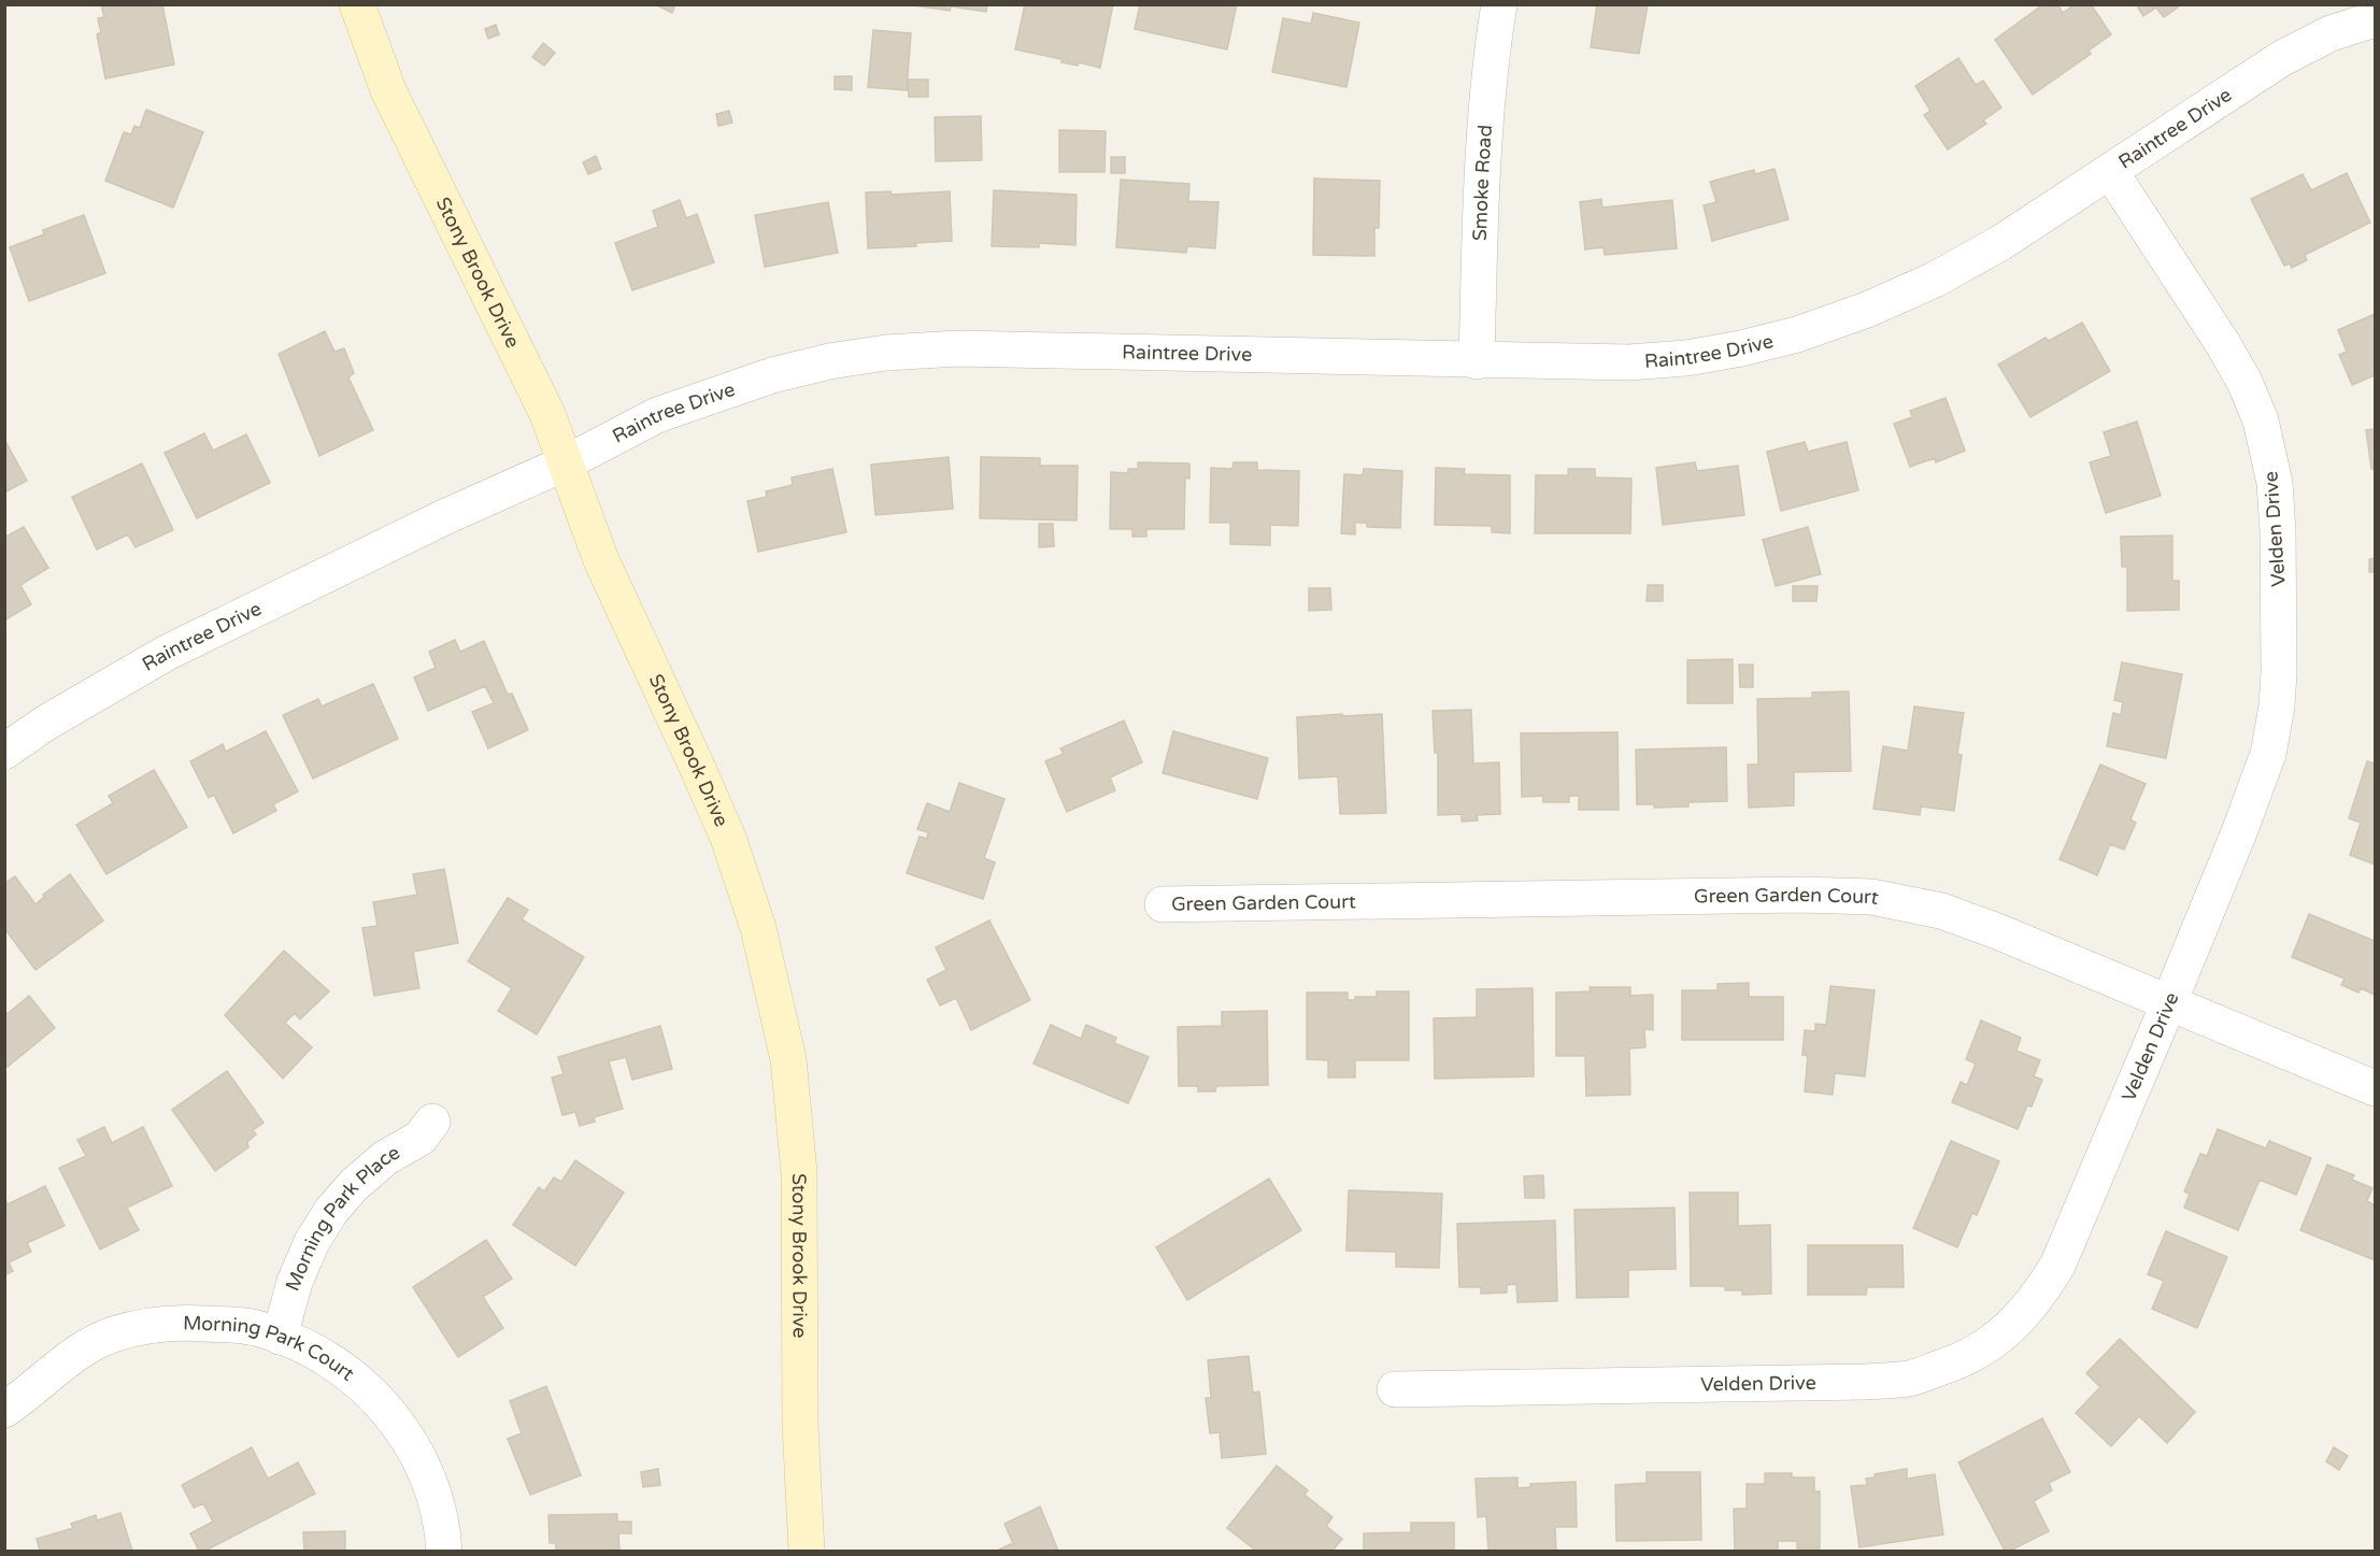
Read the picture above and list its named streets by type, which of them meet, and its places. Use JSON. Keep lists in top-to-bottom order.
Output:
{
  "streets": {
    "street": [
      "Raintree Drive",
      "Smoke Road",
      "Stony Brook Drive",
      "Velden Drive",
      "Green Garden Court",
      "Morning Park Place",
      "Morning Park Court"
    ]
  },
  "crossings": [
    ["Raintree Drive", "Smoke Road"],
    ["Raintree Drive", "Stony Brook Drive"],
    ["Raintree Drive", "Velden Drive"],
    ["Velden Drive", "Green Garden Court"],
    ["Morning Park Place", "Morning Park Court"]
  ]
}
